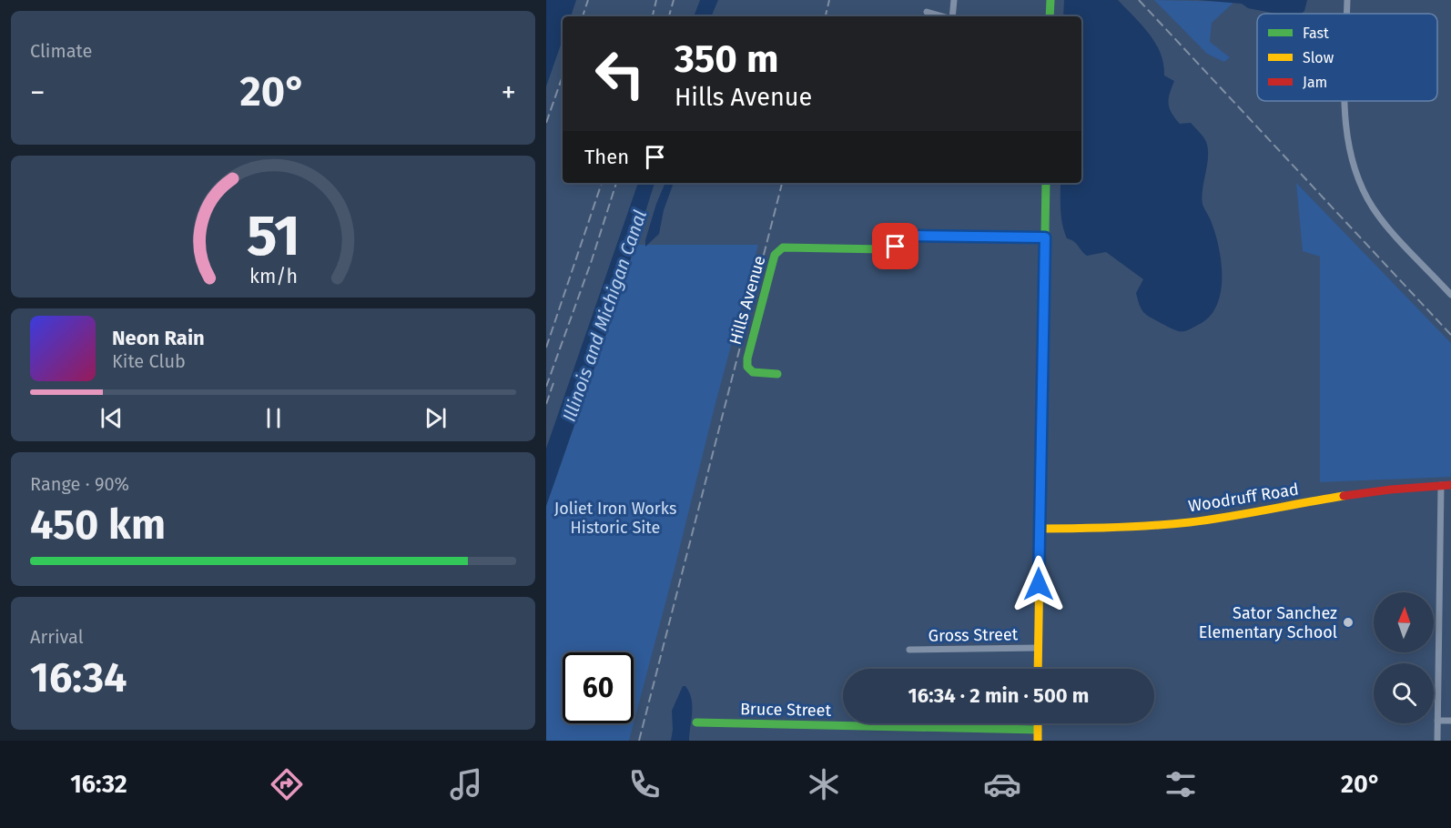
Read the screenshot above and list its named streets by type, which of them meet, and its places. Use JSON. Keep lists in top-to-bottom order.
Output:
{
  "streets": {
    "street": [
      "Hills Avenue",
      "Woodruff Road",
      "Gross Street",
      "Bruce Street"
    ]
  },
  "water": ["Illinois and Michigan Canal"],
  "parks": ["Joliet Iron Works Historic Site"],
  "places": ["Sator Sanchez Elementary School"],
  "legend": ["Fast", "Slow", "Jam"],
  "north": "top",
  "page": {
    "tile": [
      "Climate",
      ["Range · 90%", "450 km"],
      ["Arrival", "16:34"]
    ],
    "turn": ["350 m", "Hills Avenue"],
    "heat": ["−", "20°", "+"],
    "then": "Then",
    "song": ["Neon Rain", "Kite Club"],
    "limit": "60",
    "trip": "16:34 · 2 min · 500 m",
    "tabs": ["16:32", "20°"],
    "gauge": ["51", "km/h"]
  }
}
